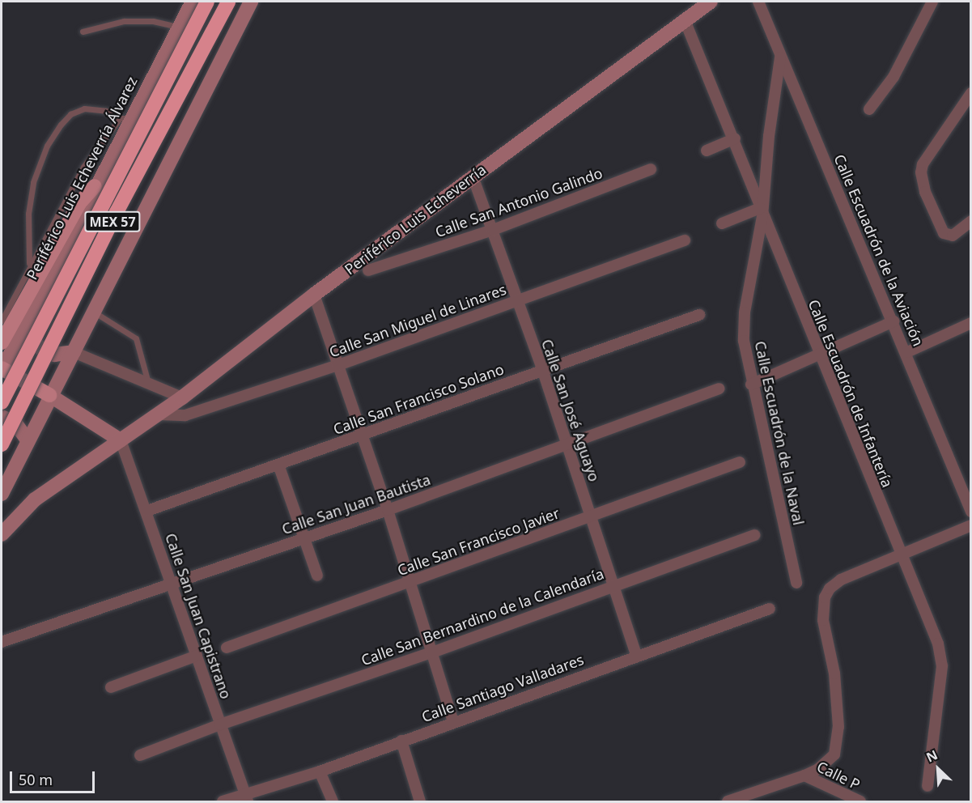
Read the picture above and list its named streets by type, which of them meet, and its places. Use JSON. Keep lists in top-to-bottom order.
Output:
{
  "streets": {
    "highway": ["Periférico Luis Echeverría Álvarez", "MEX 57"],
    "main road": ["Periférico Luis Echeverría"],
    "street": [
      "Calle San Antonio Galindo",
      "Calle Escuadrón de la Aviación",
      "Calle San Miguel de Linares",
      "Calle Escuadrón de Infantería",
      "Calle San Francisco Solano",
      "Calle San José Aguayo",
      "Calle Escuadrón de la Naval",
      "Calle San Juan Bautista",
      "Calle San Francisco Javier",
      "Calle San Juan Capistrano",
      "Calle San Bernardino de la Calendaría",
      "Calle Santiago Valladares",
      "Calle P"
    ]
  },
  "crossings": [
    ["Calle San Antonio Galindo", "Calle San José Aguayo"],
    ["Periférico Luis Echeverría", "Calle San Miguel de Linares"],
    ["Periférico Luis Echeverría", "Calle Escuadrón de Infantería"],
    ["Periférico Luis Echeverría", "Calle San José Aguayo"],
    ["Periférico Luis Echeverría", "Calle San Juan Capistrano"],
    ["Calle Escuadrón de la Aviación", "Calle Escuadrón de la Naval"],
    ["Calle San Miguel de Linares", "Calle San José Aguayo"],
    ["Calle Escuadrón de Infantería", "Calle Escuadrón de la Naval"],
    ["Calle San Francisco Solano", "Calle San José Aguayo"],
    ["Calle San Francisco Solano", "Calle San Juan Capistrano"],
    ["Calle San José Aguayo", "Calle San Juan Bautista"],
    ["Calle San José Aguayo", "Calle San Francisco Javier"],
    ["Calle San José Aguayo", "Calle San Bernardino de la Calendaría"],
    ["Calle San José Aguayo", "Calle Santiago Valladares"],
    ["Calle San Juan Bautista", "Calle San Juan Capistrano"],
    ["Calle San Juan Capistrano", "Calle San Bernardino de la Calendaría"],
    ["Calle San Juan Capistrano", "Calle Santiago Valladares"]
  ],
  "scale_bar": "50 m",
  "north": "top left"
}
